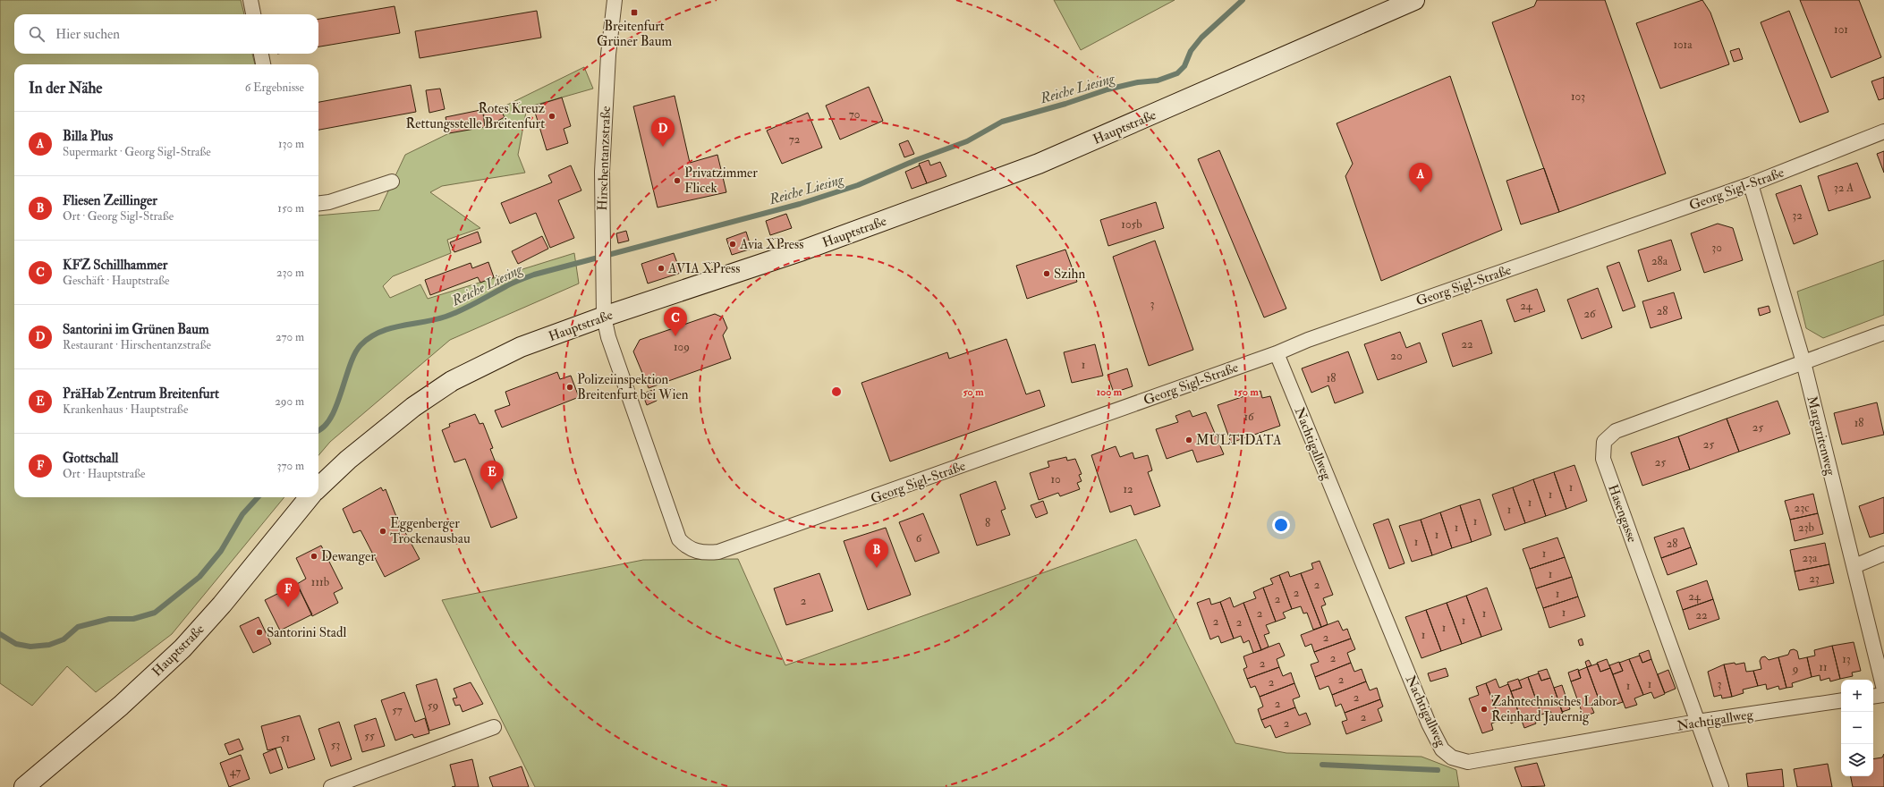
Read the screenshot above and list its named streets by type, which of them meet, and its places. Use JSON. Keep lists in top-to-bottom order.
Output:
{
  "streets": {
    "main road": ["Hauptstraße"],
    "street": [
      "Hirschentanzstraße",
      "Georg Sigl-Straße",
      "Margaritenweg",
      "Nachtigallweg",
      "Hasengasse"
    ]
  },
  "crossings": [
    ["Hauptstraße", "Hirschentanzstraße"],
    ["Hauptstraße", "Georg Sigl-Straße"],
    ["Hirschentanzstraße", "Georg Sigl-Straße"],
    ["Georg Sigl-Straße", "Margaritenweg"],
    ["Georg Sigl-Straße", "Nachtigallweg"],
    ["Margaritenweg", "Hasengasse"],
    ["Nachtigallweg", "Hasengasse"]
  ],
  "water": ["Reiche Liesing"],
  "places": {
    "transit": ["Breitenfurt Grüner Baum"],
    "other": [
      "Rotes Kreuz Rettungsstelle Breitenfurt",
      "Privatzimmer Flicek",
      "Avia XPress",
      "AVIA XPress",
      "Szihn",
      "Polizeiinspektion Breitenfurt bei Wien",
      "MULTIDATA",
      "Eggenberger Trockenausbau",
      "Dewanger",
      "Santorini Stadl",
      "Zahntechnisches Labor Reinhard Jauernig"
    ]
  },
  "house_numbers": [
    "101",
    "101a",
    "103",
    "70",
    "72",
    "32 A",
    "32",
    "105b",
    "30",
    "28a",
    "3",
    "24",
    "28",
    "26",
    "22",
    "109",
    "20",
    "1",
    "18",
    "16",
    "18",
    "25",
    "25",
    "25",
    "10",
    "1",
    "12",
    "1",
    "1",
    "23c",
    "1",
    "1",
    "8",
    "1",
    "23b",
    "1",
    "6",
    "1",
    "28",
    "1",
    "23a",
    "1",
    "23",
    "111b",
    "2",
    "2",
    "1",
    "24",
    "2",
    "2",
    "1",
    "2",
    "1",
    "22",
    "1",
    "2",
    "2",
    "1",
    "1",
    "2",
    "2",
    "13",
    "2",
    "11",
    "9",
    "2",
    "2",
    "1",
    "3",
    "1",
    "2",
    "2",
    "59",
    "57",
    "2",
    "2",
    "55",
    "51",
    "53",
    "47"
  ],
  "page": {
    "search": "Hier suchen",
    "heading": ["In der Nähe", "6 Ergebnisse"],
    "list": [
      {
        "mark": "A",
        "name": "Billa Plus",
        "note": "Supermarkt · Georg Sigl-Straße",
        "value": "130 m"
      },
      {
        "mark": "B",
        "name": "Fliesen Zeillinger",
        "note": "Ort · Georg Sigl-Straße",
        "value": "150 m"
      },
      {
        "mark": "C",
        "name": "KFZ Schillhammer",
        "note": "Geschäft · Hauptstraße",
        "value": "230 m"
      },
      {
        "mark": "D",
        "name": "Santorini im Grünen Baum",
        "note": "Restaurant · Hirschentanzstraße",
        "value": "270 m"
      },
      {
        "mark": "E",
        "name": "PräHab Zentrum Breitenfurt",
        "note": "Krankenhaus · Hauptstraße",
        "value": "290 m"
      },
      {
        "mark": "F",
        "name": "Gottschall",
        "note": "Ort · Hauptstraße",
        "value": "370 m"
      }
    ],
    "pins": [
      "D",
      "A",
      "C",
      "E",
      "B",
      "F"
    ],
    "map_buttons": ["+", "−"]
  },
  "rings": ["50 m", "100 m", "150 m"]
}
